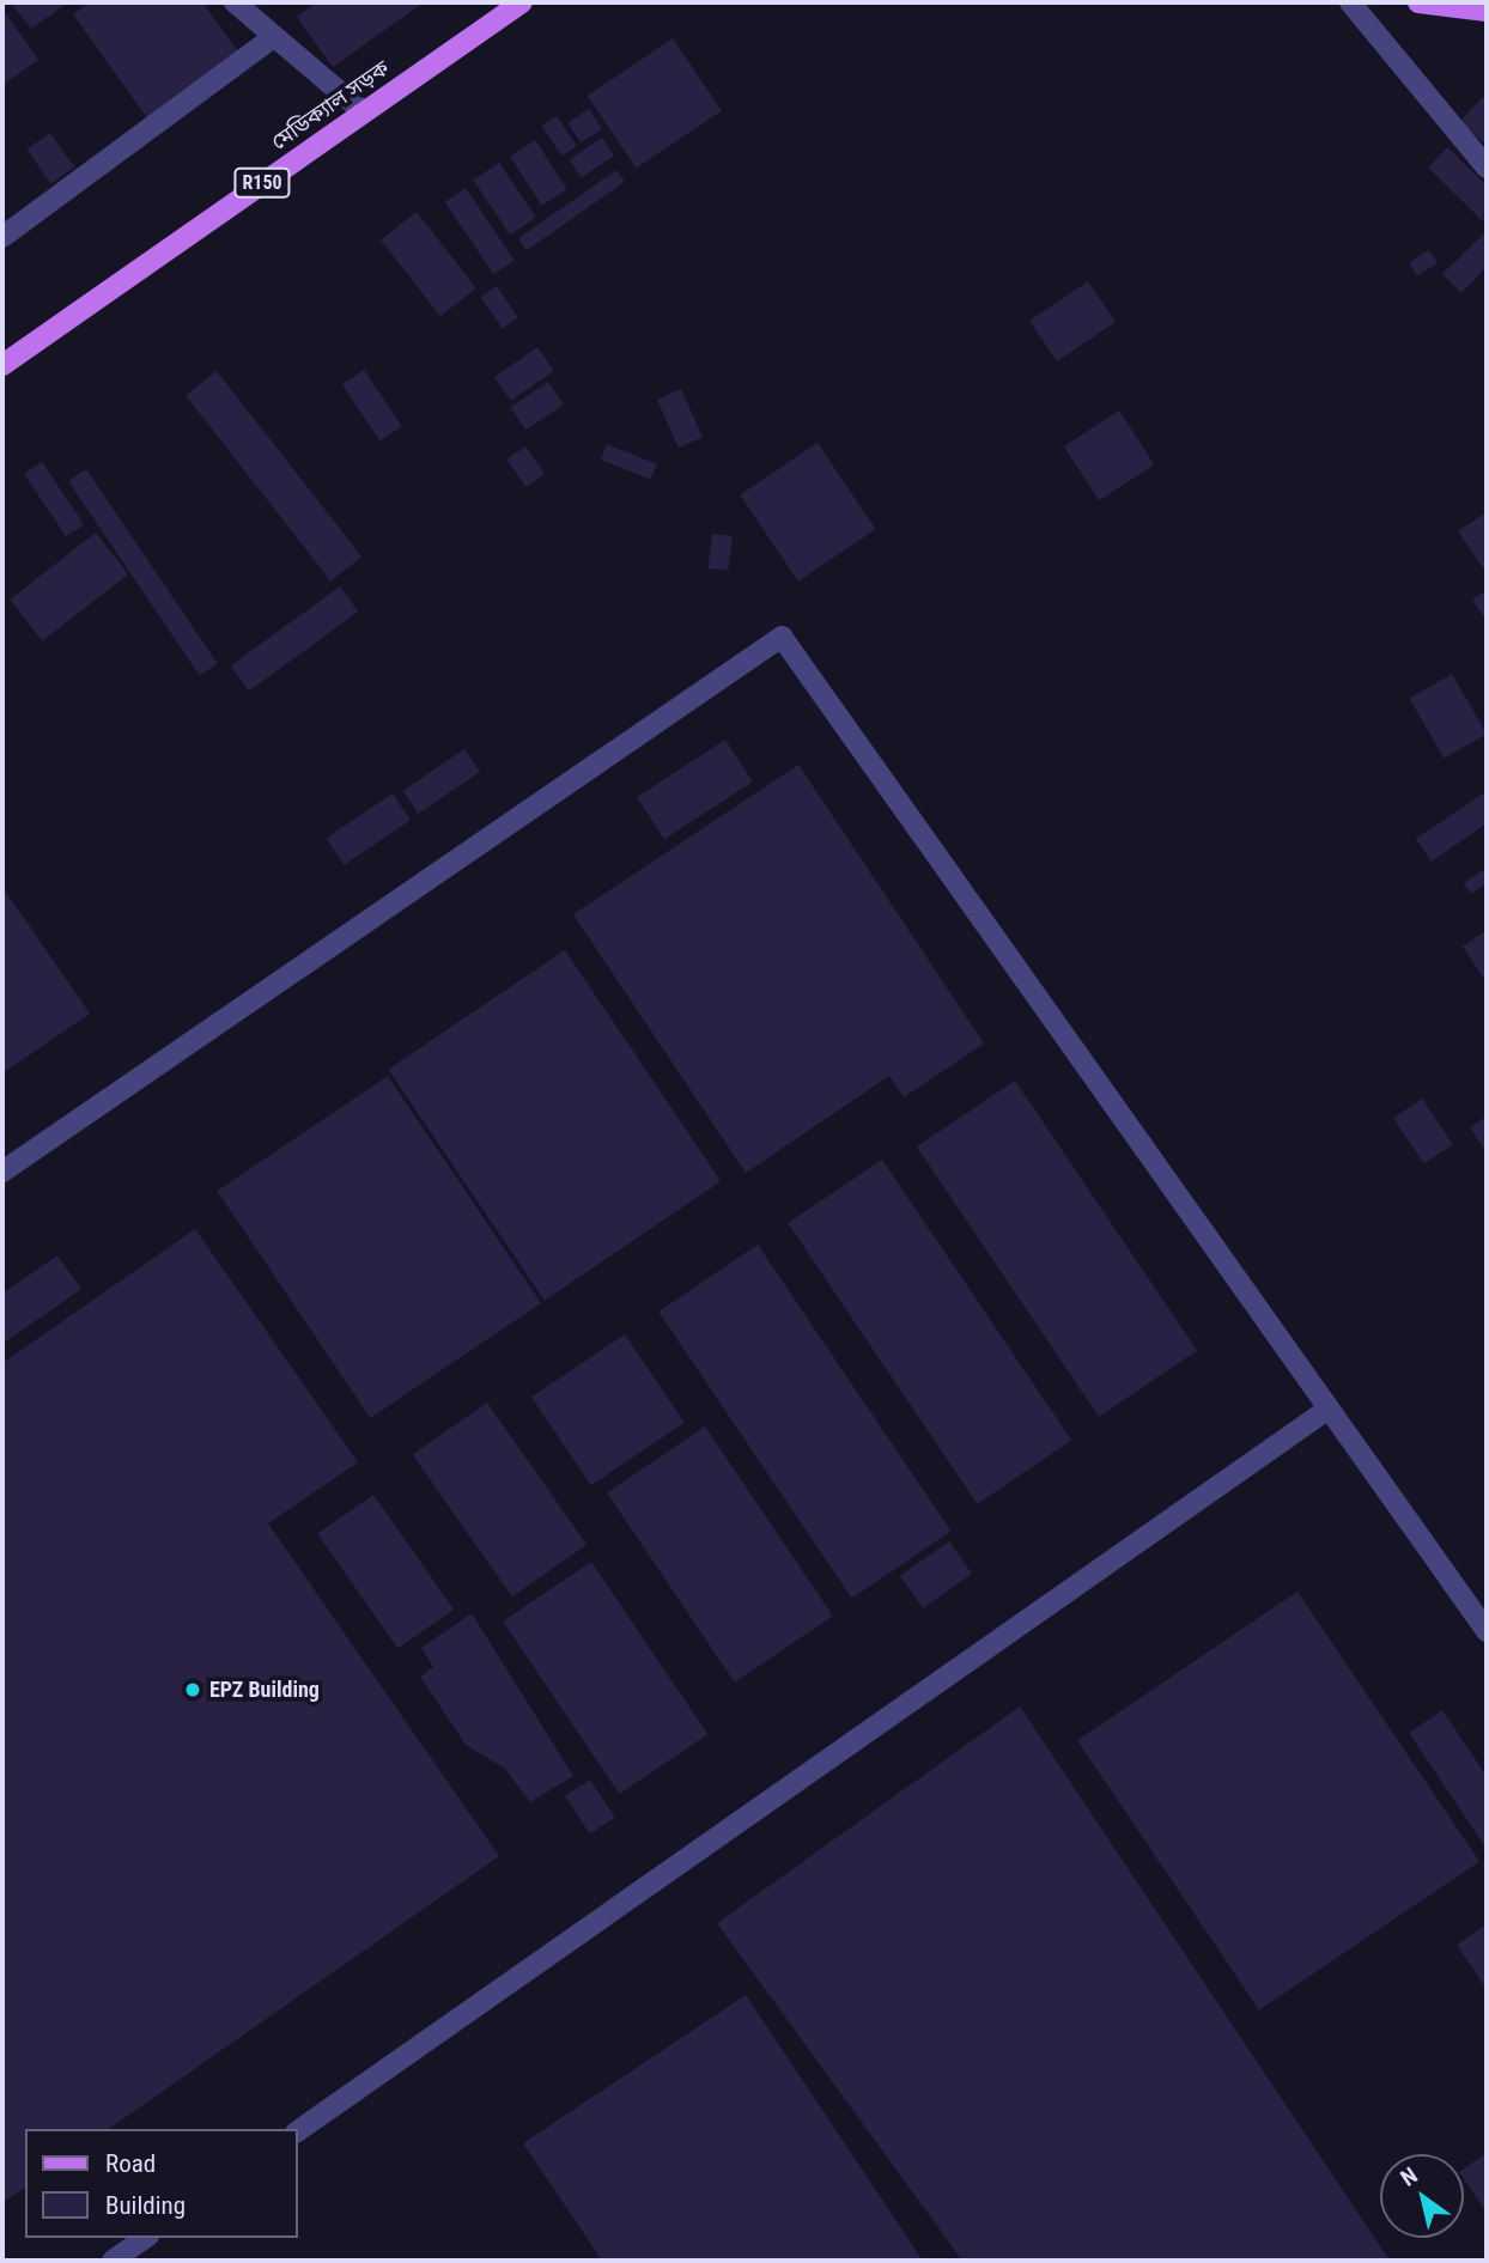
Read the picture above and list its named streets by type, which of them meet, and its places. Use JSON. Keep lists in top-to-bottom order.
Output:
{
  "streets": {
    "main road": ["মেডিক্যাল সড়ক", "R150"]
  },
  "places": ["EPZ Building"],
  "legend": ["Road", "Building"],
  "north": "top left"
}
